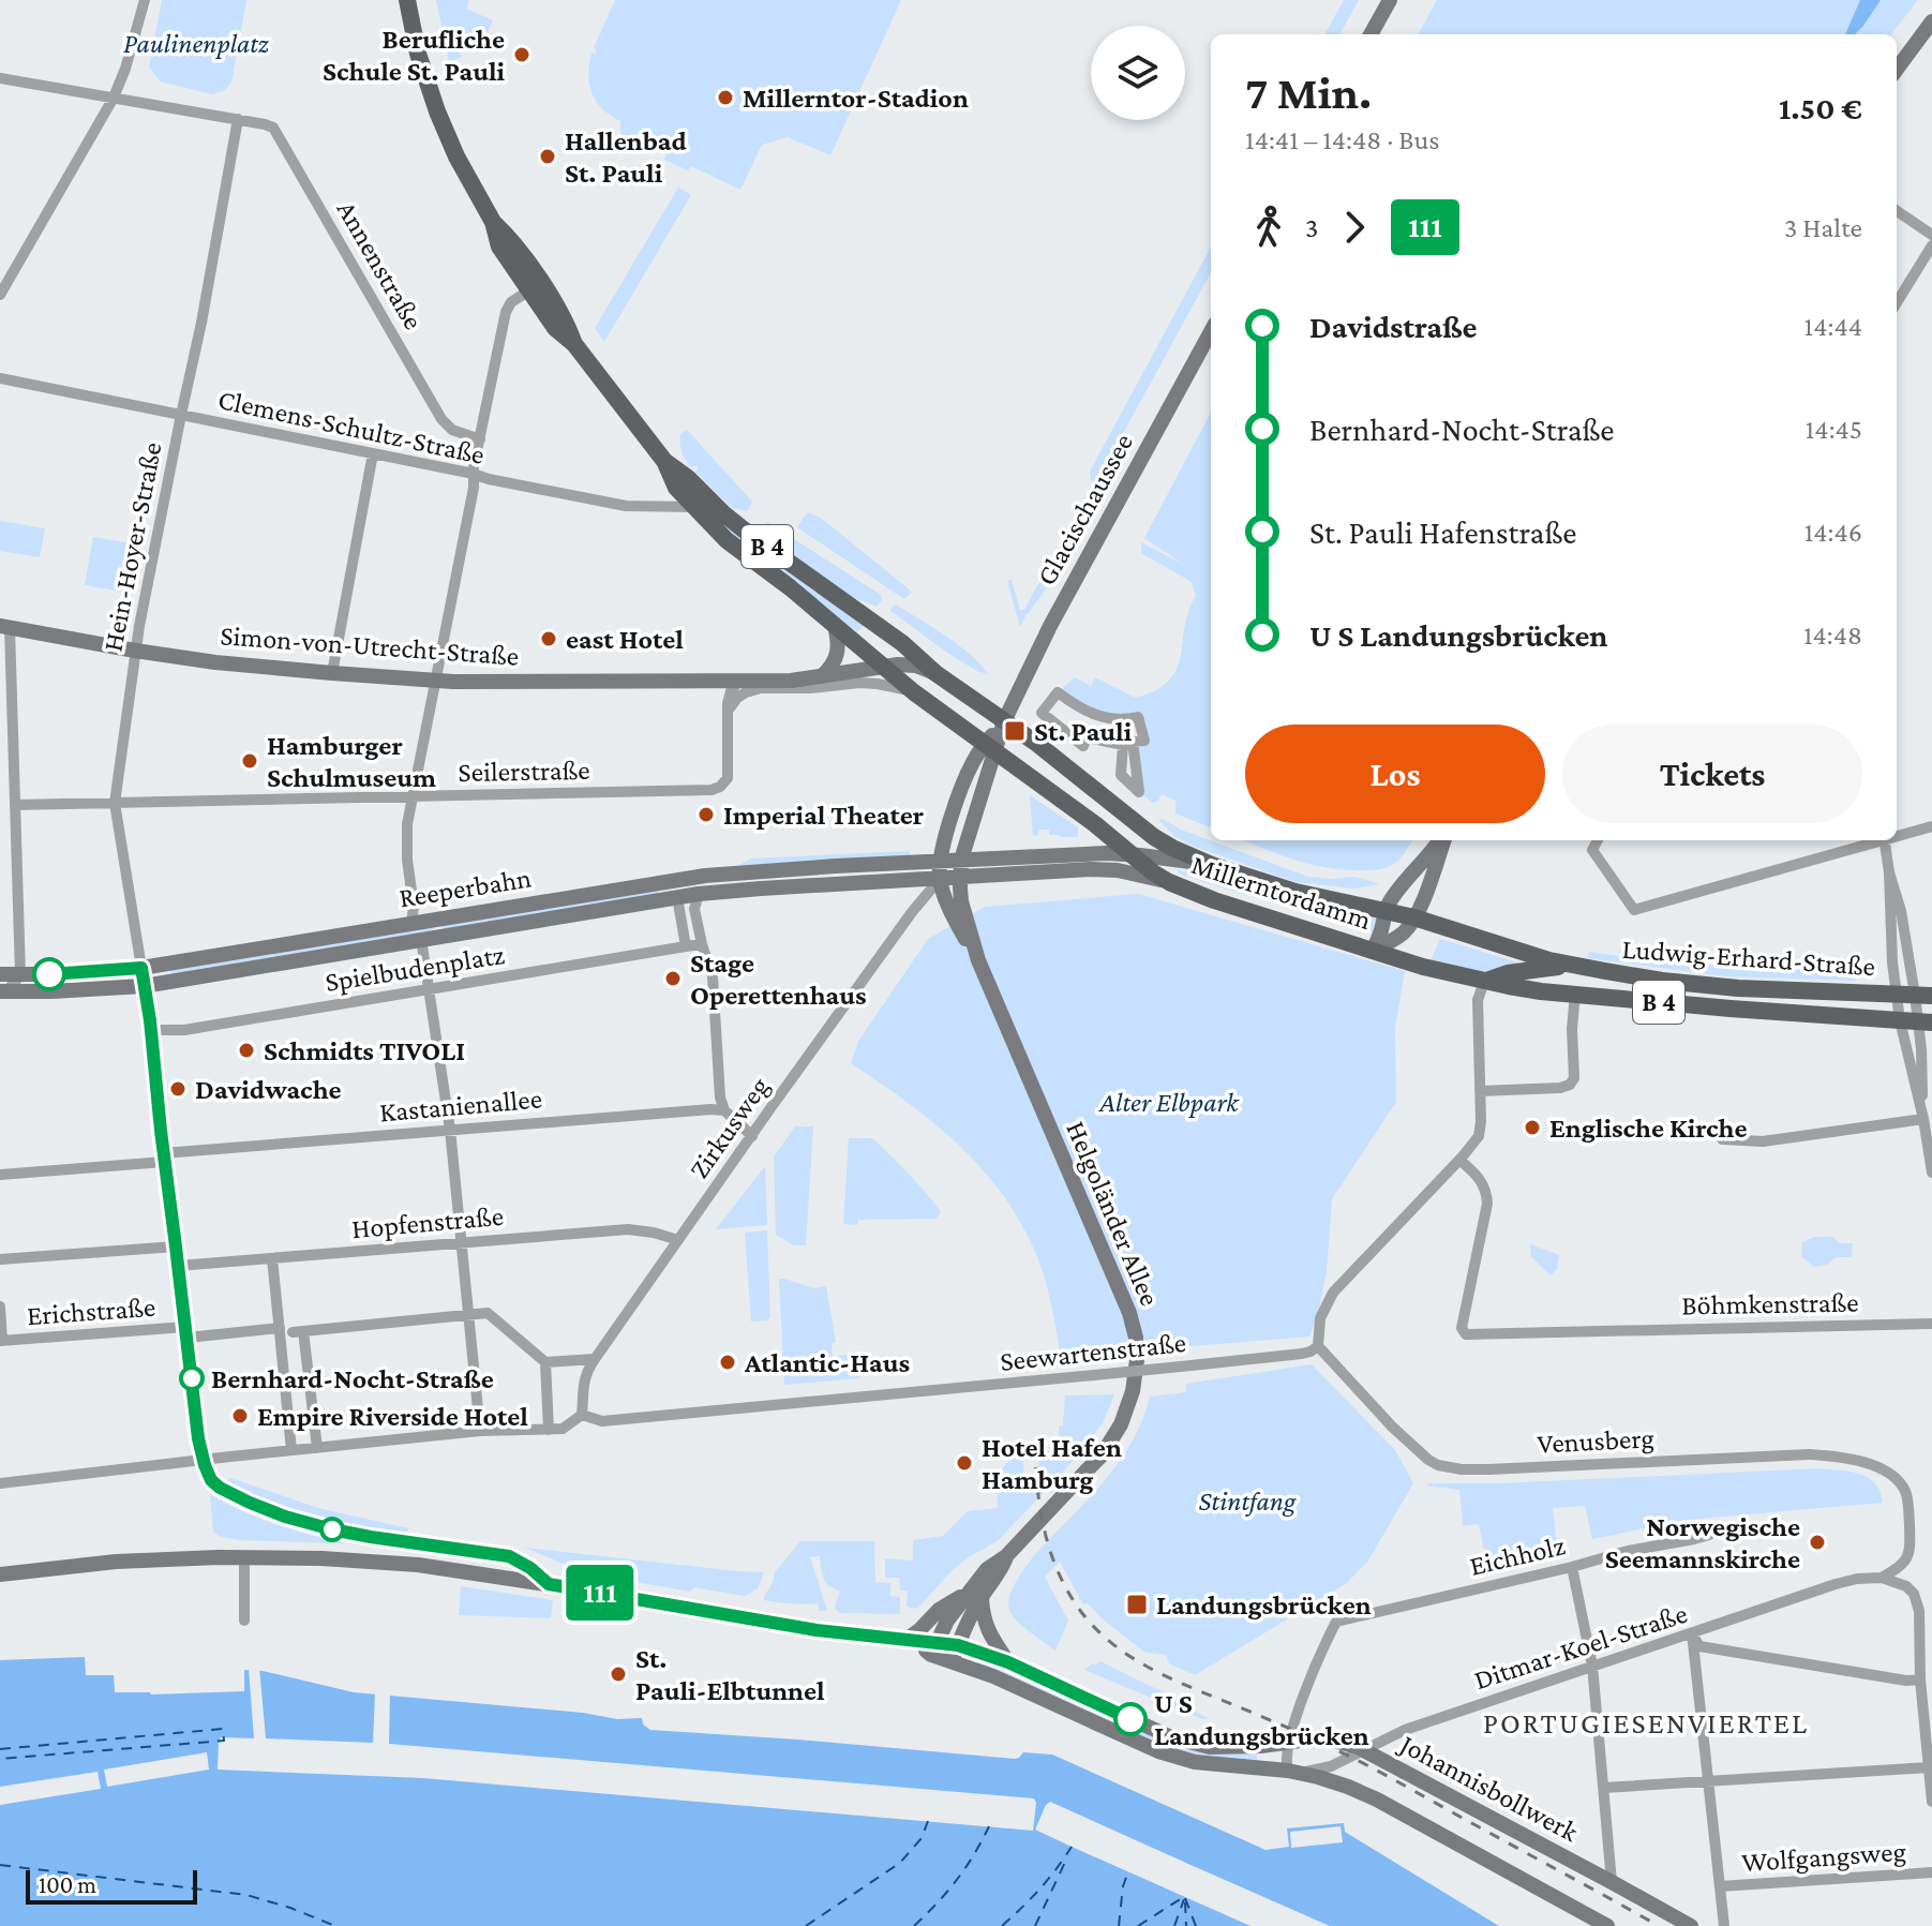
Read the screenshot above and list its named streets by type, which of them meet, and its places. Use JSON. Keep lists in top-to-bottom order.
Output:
{
  "streets": {
    "main road": [
      "Glacischaussee",
      "B 4",
      "Simon-von-Utrecht-Straße",
      "Reeperbahn",
      "Millerntordamm",
      "Ludwig-Erhard-Straße",
      "Helgoländer Allee",
      "Johannisbollwerk"
    ],
    "street": [
      "Annenstraße",
      "Clemens-Schultz-Straße",
      "Hein-Hoyer-Straße",
      "Seilerstraße",
      "Spielbudenplatz",
      "Kastanienallee",
      "Zirkusweg",
      "Hopfenstraße",
      "Böhmkenstraße",
      "Erichstraße",
      "Seewartenstraße",
      "Venusberg",
      "Eichholz",
      "Ditmar-Koel-Straße",
      "Wolfgangsweg"
    ]
  },
  "crossings": [
    ["Annenstraße", "Hein-Hoyer-Straße"],
    ["Clemens-Schultz-Straße", "Hein-Hoyer-Straße"],
    ["Clemens-Schultz-Straße", "B 4"],
    ["Glacischaussee", "B 4"],
    ["Glacischaussee", "Helgoländer Allee"],
    ["Hein-Hoyer-Straße", "Simon-von-Utrecht-Straße"],
    ["Hein-Hoyer-Straße", "Seilerstraße"],
    ["Hein-Hoyer-Straße", "Reeperbahn"],
    ["Hein-Hoyer-Straße", "Spielbudenplatz"],
    ["Hein-Hoyer-Straße", "Kastanienallee"],
    ["Hein-Hoyer-Straße", "Hopfenstraße"],
    ["Hein-Hoyer-Straße", "Erichstraße"],
    ["B 4", "Simon-von-Utrecht-Straße"],
    ["B 4", "Reeperbahn"],
    ["B 4", "Millerntordamm"],
    ["B 4", "Helgoländer Allee"],
    ["Reeperbahn", "Millerntordamm"],
    ["Reeperbahn", "Zirkusweg"],
    ["Reeperbahn", "Helgoländer Allee"],
    ["Millerntordamm", "Ludwig-Erhard-Straße"],
    ["Zirkusweg", "Helgoländer Allee"],
    ["Zirkusweg", "Hopfenstraße"],
    ["Zirkusweg", "Seewartenstraße"],
    ["Helgoländer Allee", "Johannisbollwerk"],
    ["Seewartenstraße", "Venusberg"],
    ["Venusberg", "Ditmar-Koel-Straße"],
    ["Eichholz", "Johannisbollwerk"],
    ["Ditmar-Koel-Straße", "Johannisbollwerk"]
  ],
  "districts": ["PORTUGIESENVIERTEL"],
  "parks": ["Paulinenplatz", "Alter Elbpark", "Stintfang"],
  "places": {
    "other": [
      "Berufliche Schule St. Pauli",
      "Millerntor-Stadion",
      "Hallenbad St. Pauli",
      "east Hotel",
      "Hamburger Schulmuseum",
      "Imperial Theater",
      "Stage Operettenhaus",
      "Schmidts TIVOLI",
      "Davidwache",
      "Englische Kirche",
      "Atlantic-Haus",
      "Bernhard-Nocht-Straße",
      "Empire Riverside Hotel",
      "Hotel Hafen Hamburg",
      "Norwegische Seemannskirche",
      "St. Pauli-Elbtunnel",
      "U S Landungsbrücken"
    ],
    "transit": ["St. Pauli", "Landungsbrücken"]
  },
  "lines": ["bus line 111"],
  "scale_bar": "100 m",
  "page": {
    "on_map": "111",
    "heading": ["7 Min.", "14:41 – 14:48 · Bus", "1.50 €"],
    "legs": ["3", "111", "3 Halte"],
    "list": [
      {
        "name": "Davidstraße",
        "value": "14:44"
      },
      {
        "name": "Bernhard-Nocht-Straße",
        "value": "14:45"
      },
      {
        "name": "St. Pauli Hafenstraße",
        "value": "14:46"
      },
      {
        "name": "U S Landungsbrücken",
        "value": "14:48"
      }
    ],
    "buttons": ["Los", "Tickets"],
    "scale": "100 m"
  }
}
